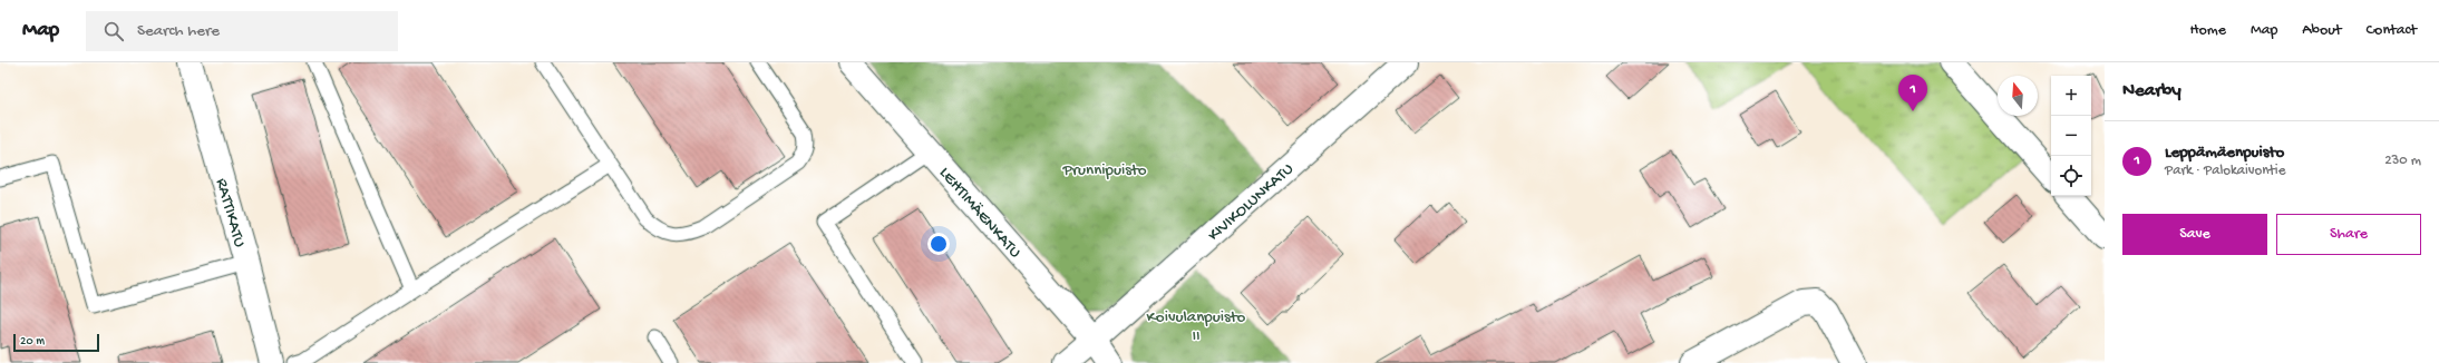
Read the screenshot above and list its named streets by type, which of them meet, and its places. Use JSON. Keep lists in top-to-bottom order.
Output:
{
  "streets": {
    "street": ["KIVIKOLUNKATU", "LEHTIMÄENKATU", "RATTIKATU"]
  },
  "crossings": [
    ["KIVIKOLUNKATU", "LEHTIMÄENKATU"]
  ],
  "parks": ["Prunnipuisto", "Koivulanpuisto II"],
  "scale_bar": "20 m",
  "north": "top",
  "page": {
    "header": "Map",
    "search": "Search here",
    "nav": [
      "Home",
      "Map",
      "About",
      "Contact"
    ],
    "heading": "Nearby",
    "pins": "1",
    "map_buttons": ["+", "−"],
    "list": [
      {
        "mark": "1",
        "name": "Leppämäenpuisto",
        "note": "Park · Palokaivontie",
        "value": "230 m"
      }
    ],
    "buttons": ["Save", "Share"],
    "scale": "20 m"
  }
}
